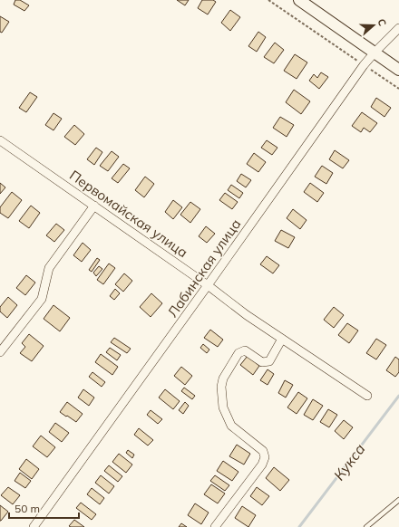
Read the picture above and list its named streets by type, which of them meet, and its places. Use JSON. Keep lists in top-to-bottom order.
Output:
{
  "streets": {
    "street": ["Первомайская улица", "Лабинская улица"]
  },
  "crossings": [
    ["Первомайская улица", "Лабинская улица"]
  ],
  "water": ["Кукса"],
  "scale_bar": "50 m",
  "north": "right"
}
